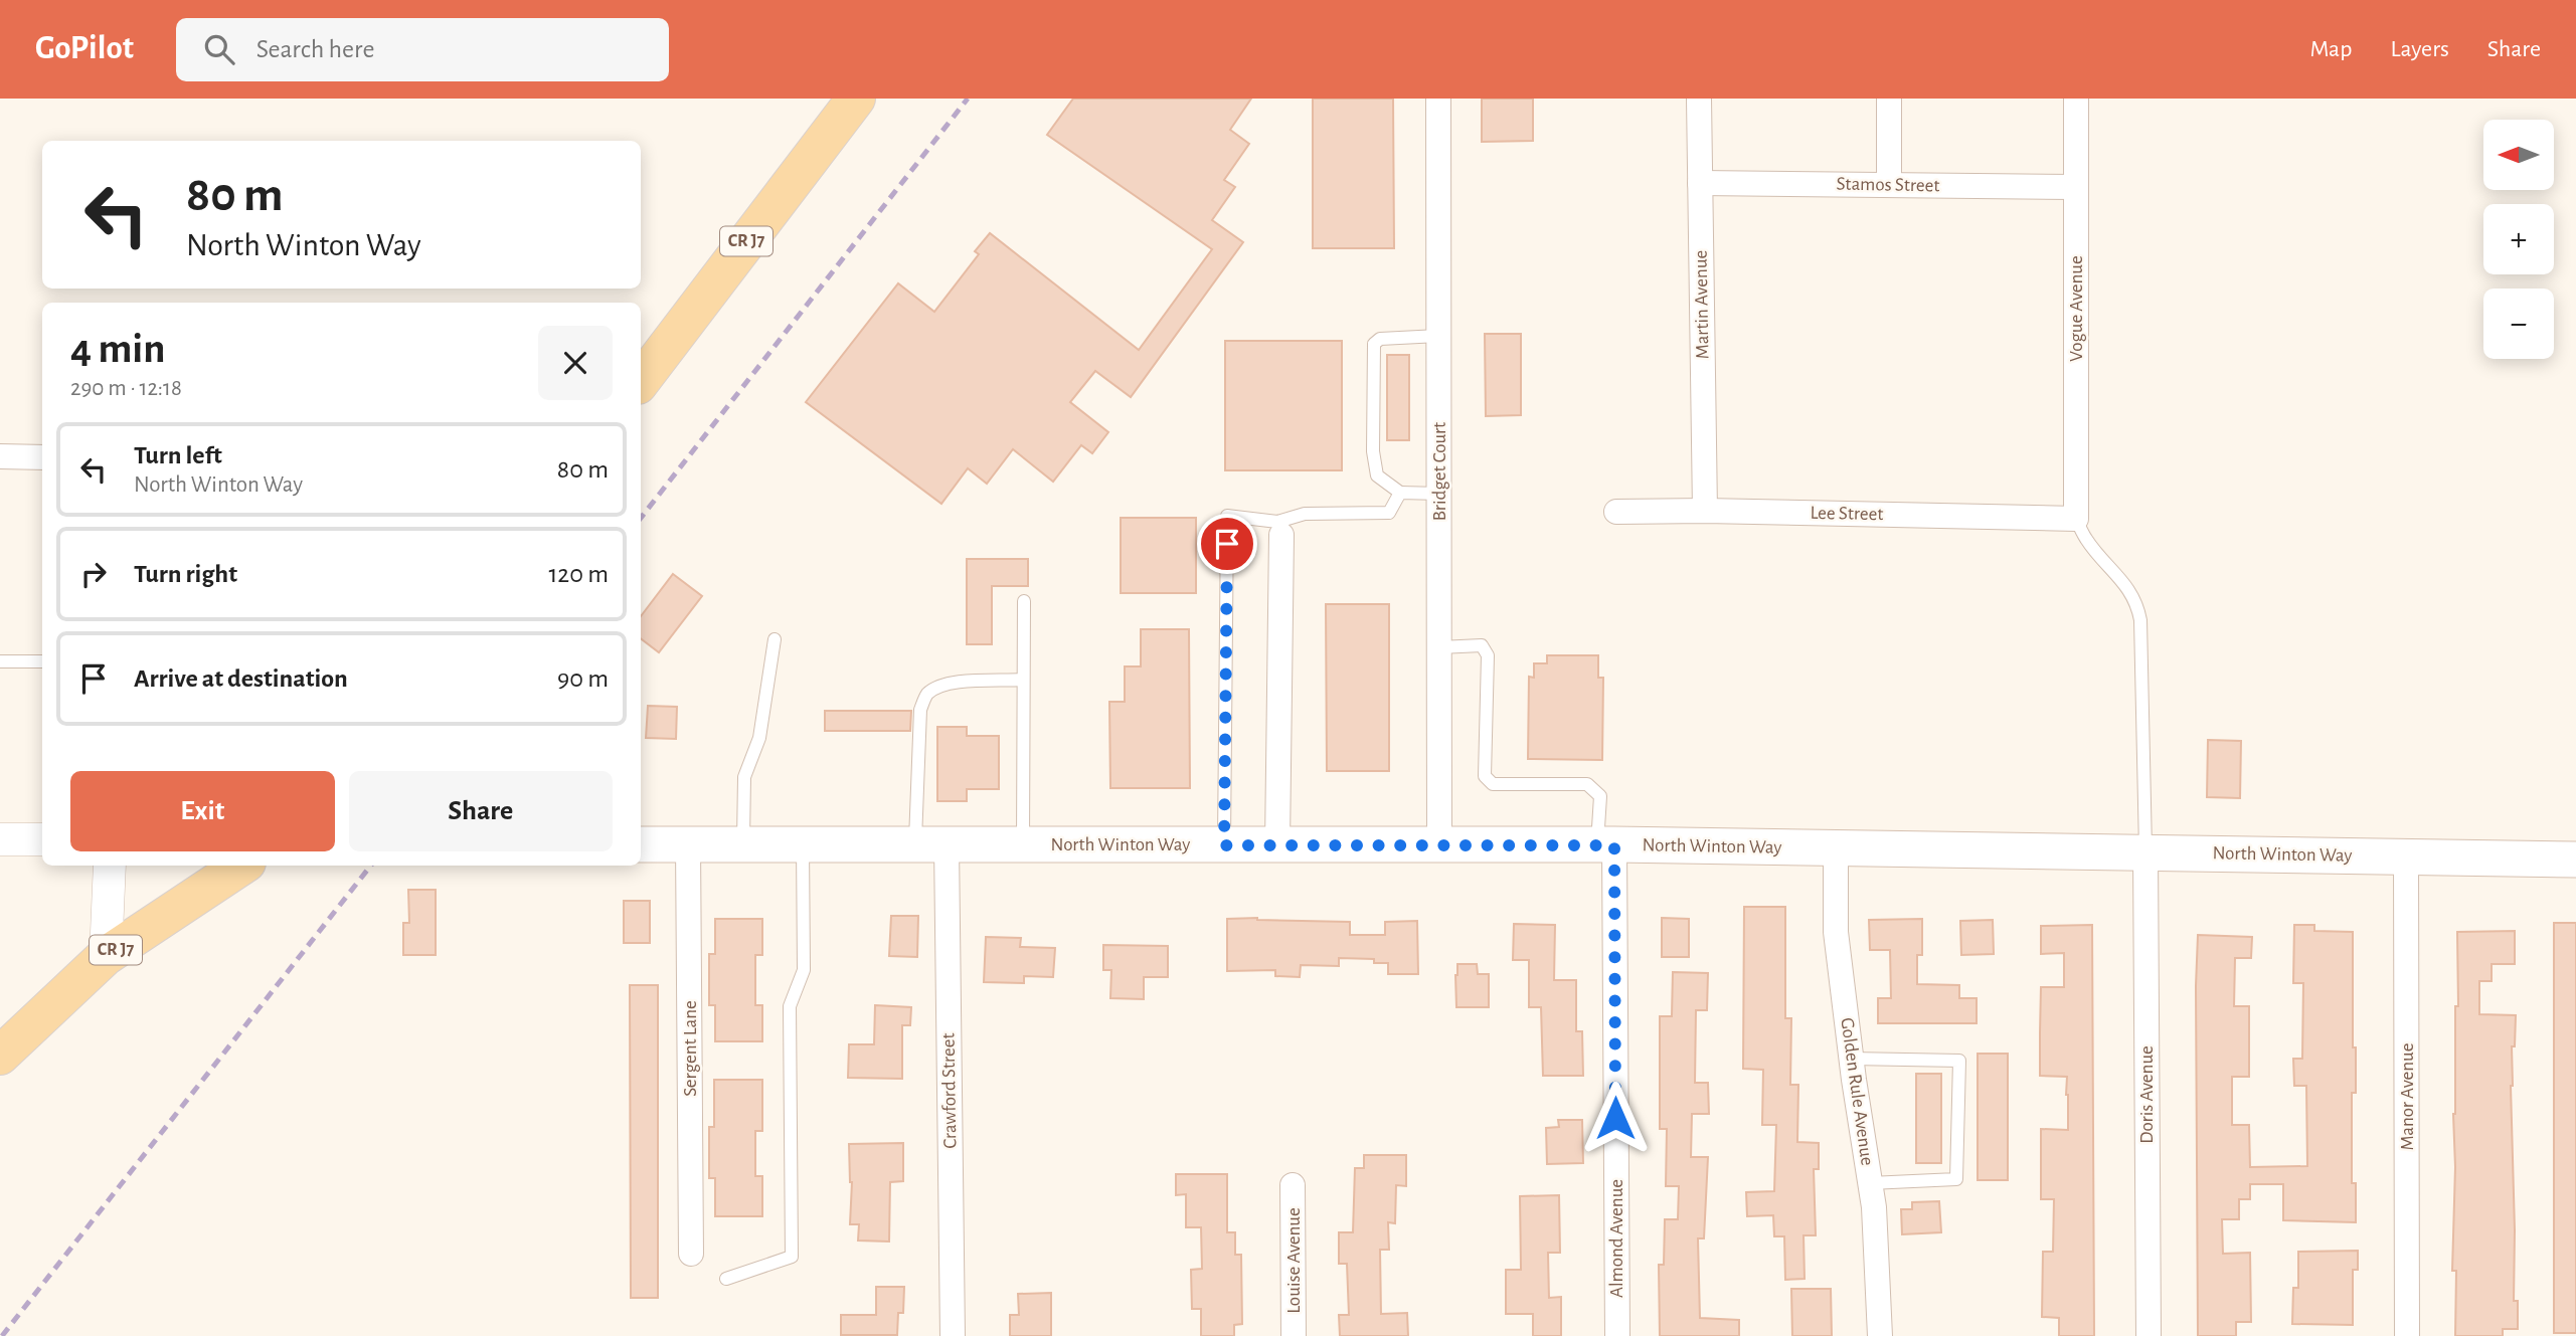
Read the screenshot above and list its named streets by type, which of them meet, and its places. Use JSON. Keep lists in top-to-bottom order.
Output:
{
  "streets": {
    "main road": ["CR J7", "North Winton Way"],
    "street": [
      "Stamos Street",
      "Martin Avenue",
      "Vogue Avenue",
      "Bridget Court",
      "Lee Street",
      "Sergent Lane",
      "Crawford Street",
      "Golden Rule Avenue",
      "Doris Avenue",
      "Manor Avenue",
      "Almond Avenue",
      "Louise Avenue"
    ]
  },
  "crossings": [
    ["Stamos Street", "Martin Avenue"],
    ["Stamos Street", "Vogue Avenue"],
    ["Martin Avenue", "Lee Street"],
    ["Vogue Avenue", "Lee Street"],
    ["Bridget Court", "North Winton Way"],
    ["North Winton Way", "Sergent Lane"],
    ["North Winton Way", "Crawford Street"],
    ["North Winton Way", "Golden Rule Avenue"],
    ["North Winton Way", "Doris Avenue"],
    ["North Winton Way", "Manor Avenue"],
    ["North Winton Way", "Almond Avenue"]
  ],
  "north": "left",
  "page": {
    "header": "GoPilot",
    "search": "Search here",
    "nav": ["Map", "Layers", "Share"],
    "map_buttons": ["+", "−"],
    "turn": ["80 m", "North Winton Way"],
    "heading": ["4 min", "290 m · 12:18"],
    "list": [
      {
        "name": "Turn left",
        "note": "North Winton Way",
        "value": "80 m"
      },
      {
        "name": "Turn right",
        "value": "120 m"
      },
      {
        "name": "Arrive at destination",
        "value": "90 m"
      }
    ],
    "buttons": ["Exit", "Share"]
  }
}
